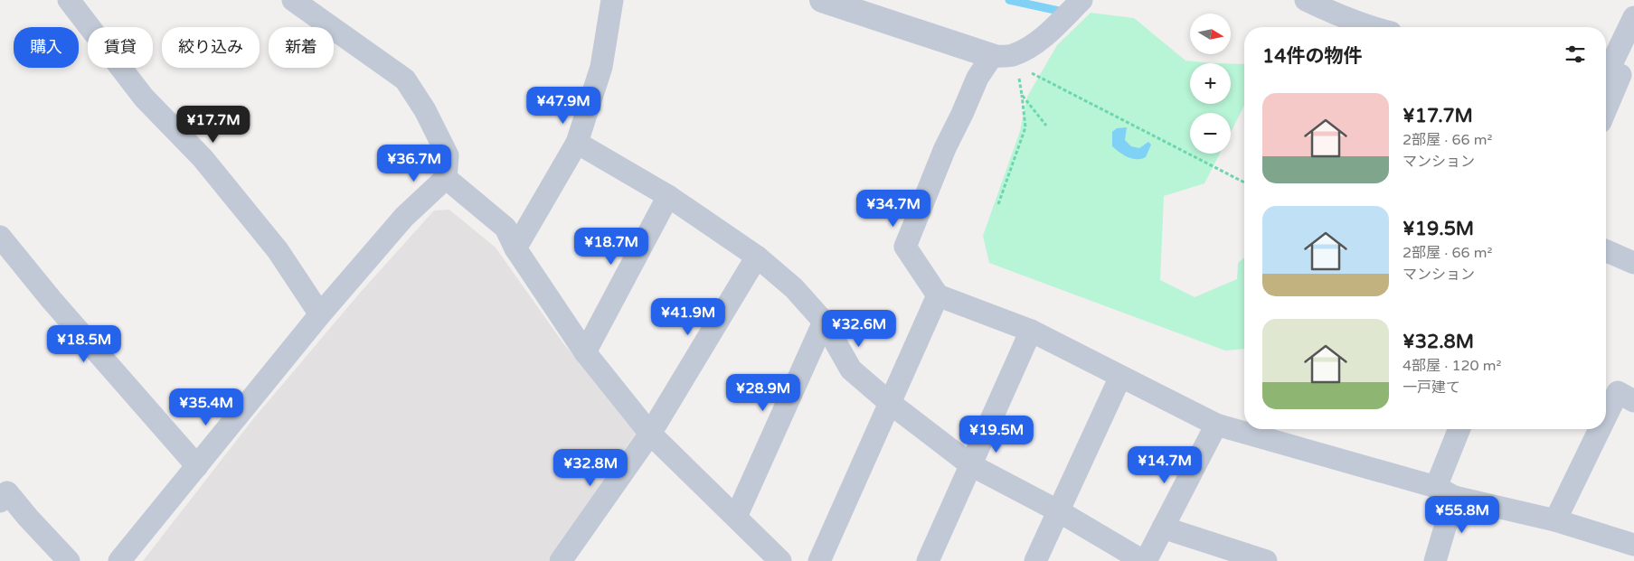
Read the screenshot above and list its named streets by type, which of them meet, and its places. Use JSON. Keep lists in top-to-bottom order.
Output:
{
  "north": "right",
  "page": {
    "map_buttons": ["+", "−"],
    "chip": [
      "購入",
      "賃貸",
      "絞り込み",
      "新着"
    ],
    "heading": "14件の物件",
    "list": [
      {
        "name": "¥17.7M",
        "note": "2部屋 · 66 m² · マンション"
      },
      {
        "name": "¥19.5M",
        "note": "2部屋 · 66 m² · マンション"
      },
      {
        "name": "¥32.8M",
        "note": "4部屋 · 120 m² · 一戸建て"
      }
    ],
    "price": [
      "¥47.9M",
      "¥17.7M",
      "¥36.7M",
      "¥34.7M",
      "¥18.7M",
      "¥41.9M",
      "¥32.6M",
      "¥18.5M",
      "¥28.9M",
      "¥35.4M",
      "¥19.5M",
      "¥14.7M",
      "¥32.8M",
      "¥55.8M"
    ]
  }
}
